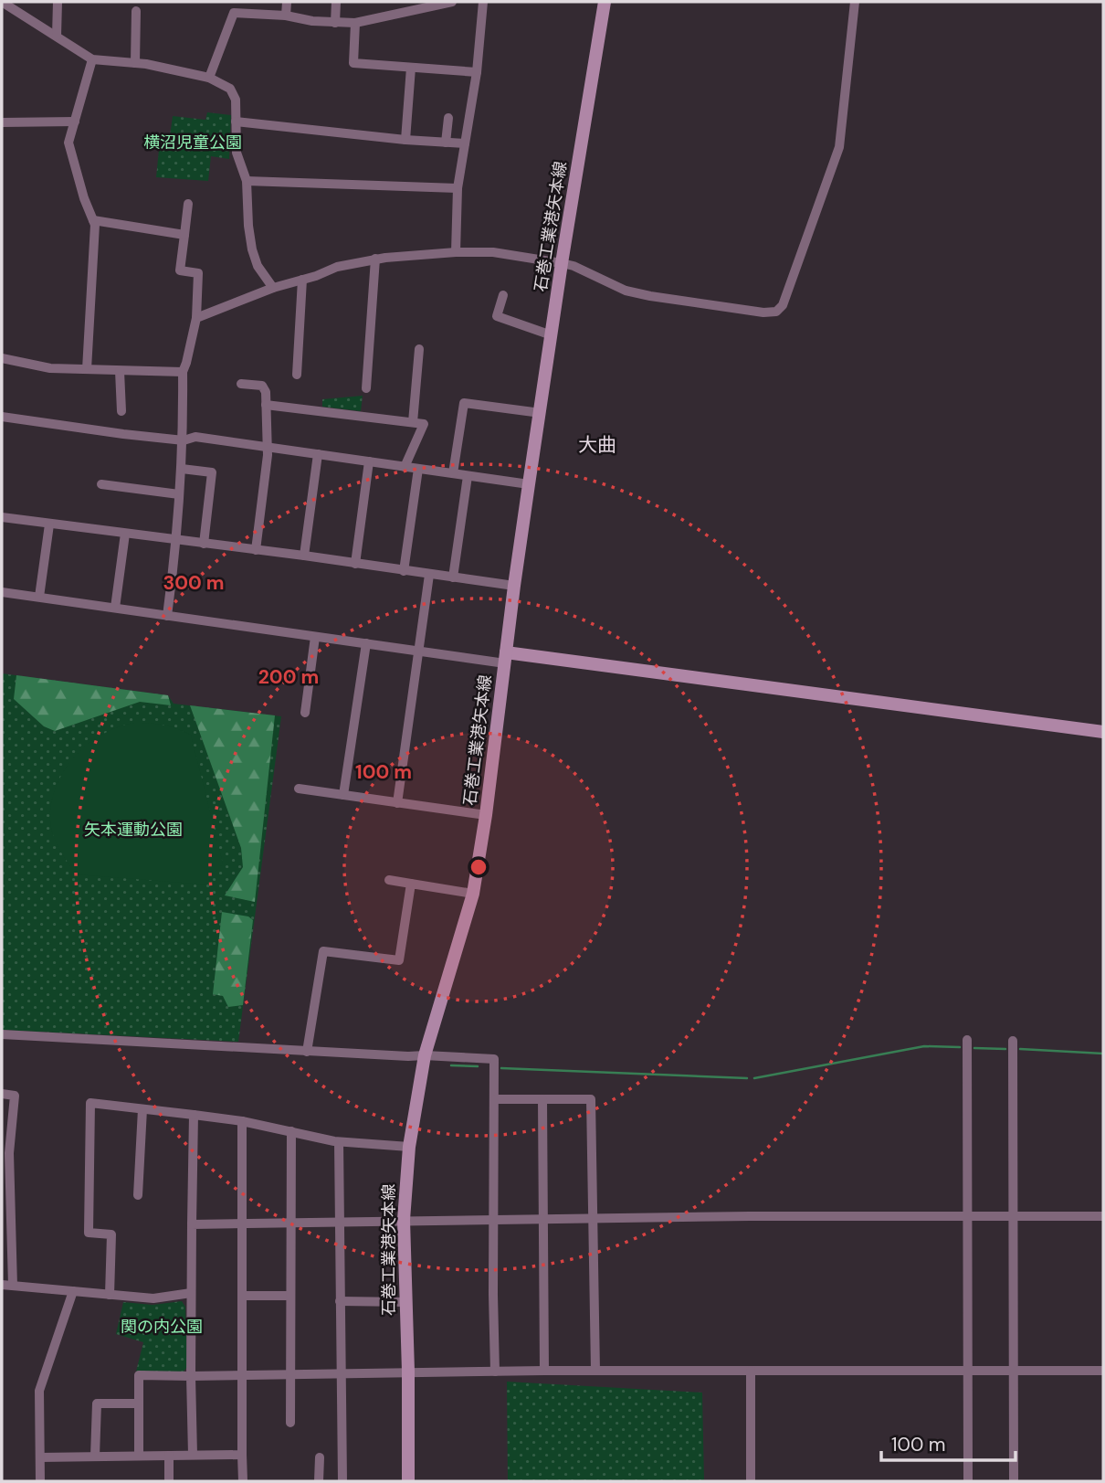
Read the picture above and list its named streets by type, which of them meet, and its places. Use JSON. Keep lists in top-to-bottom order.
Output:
{
  "streets": {
    "main road": ["石巻工業港矢本線"]
  },
  "districts": ["大曲"],
  "parks": ["横沼児童公園", "矢本運動公園", "関の内公園"],
  "scale_bar": "100 m",
  "rings": ["300 m", "200 m", "100 m"]
}
